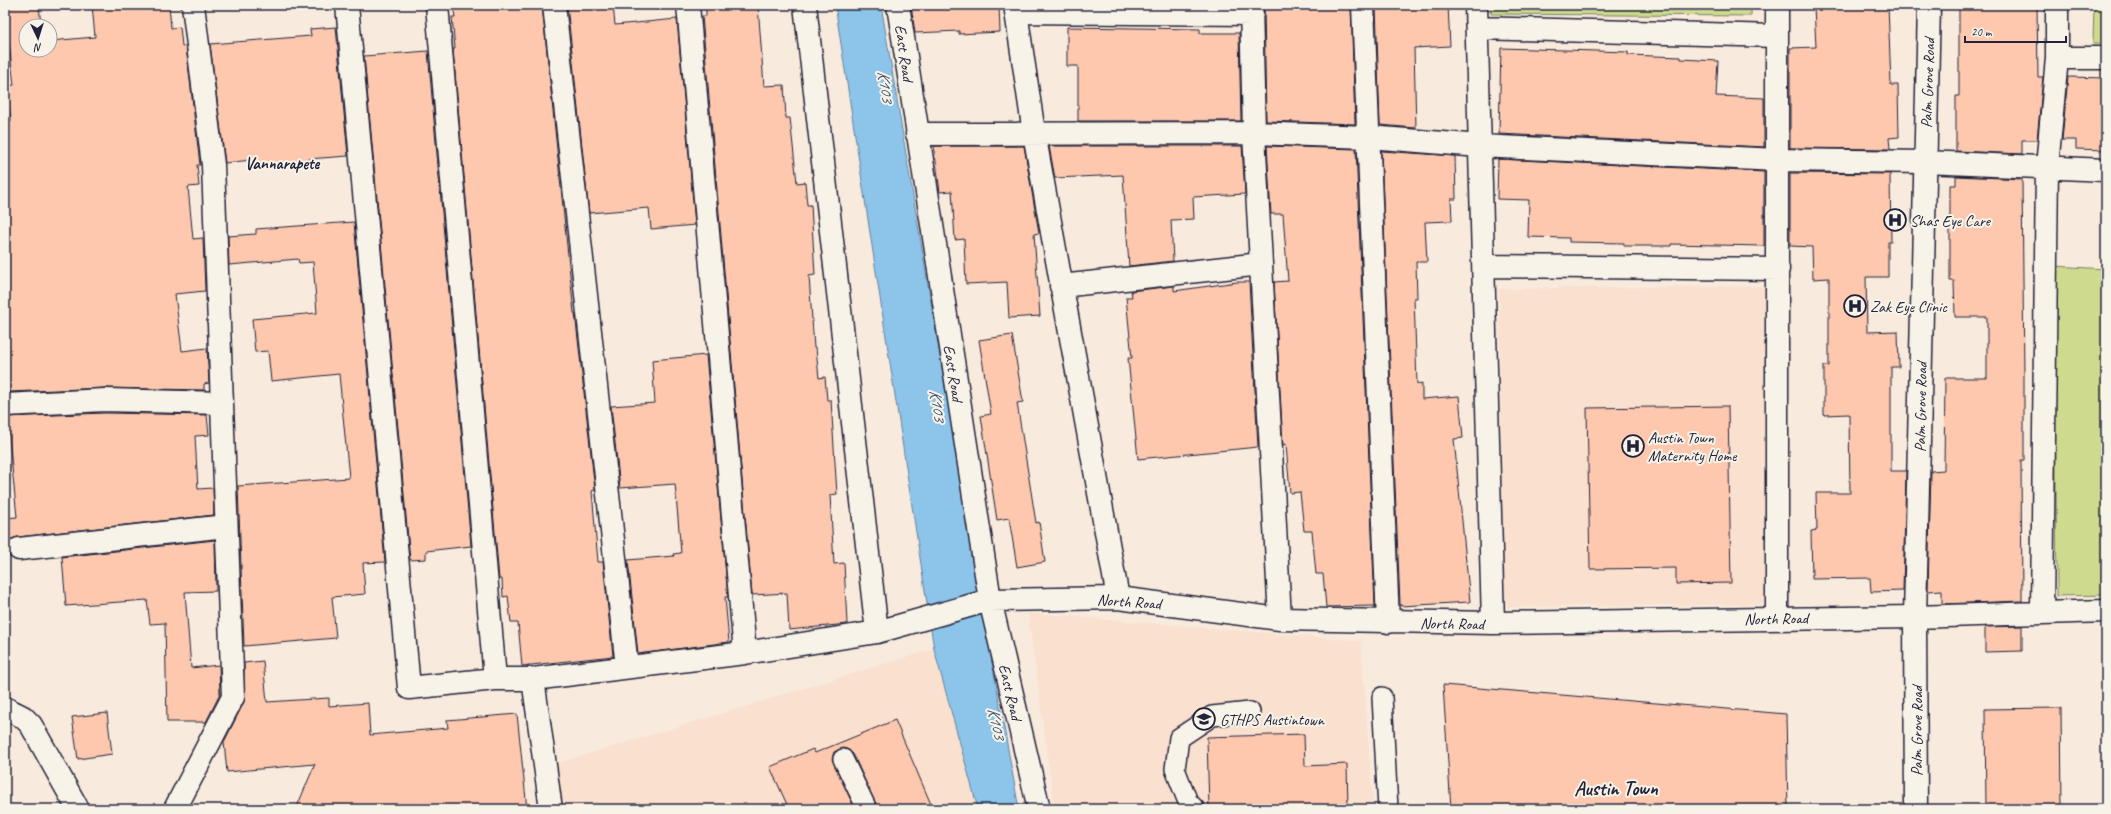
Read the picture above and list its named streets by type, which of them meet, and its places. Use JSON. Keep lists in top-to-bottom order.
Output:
{
  "streets": {
    "street": ["East Road", "Palm Grove Road", "North Road"]
  },
  "crossings": [
    ["East Road", "North Road"],
    ["Palm Grove Road", "North Road"]
  ],
  "districts": ["Vannarapete", "Austin Town"],
  "water": ["K103"],
  "places": {
    "hospital": ["Shas Eye Care", "Zak Eye Clinic", "Austin Town Maternity Home"],
    "school or university": ["GTHPS Austintown"]
  },
  "scale_bar": "20 m",
  "north": "bottom"
}
